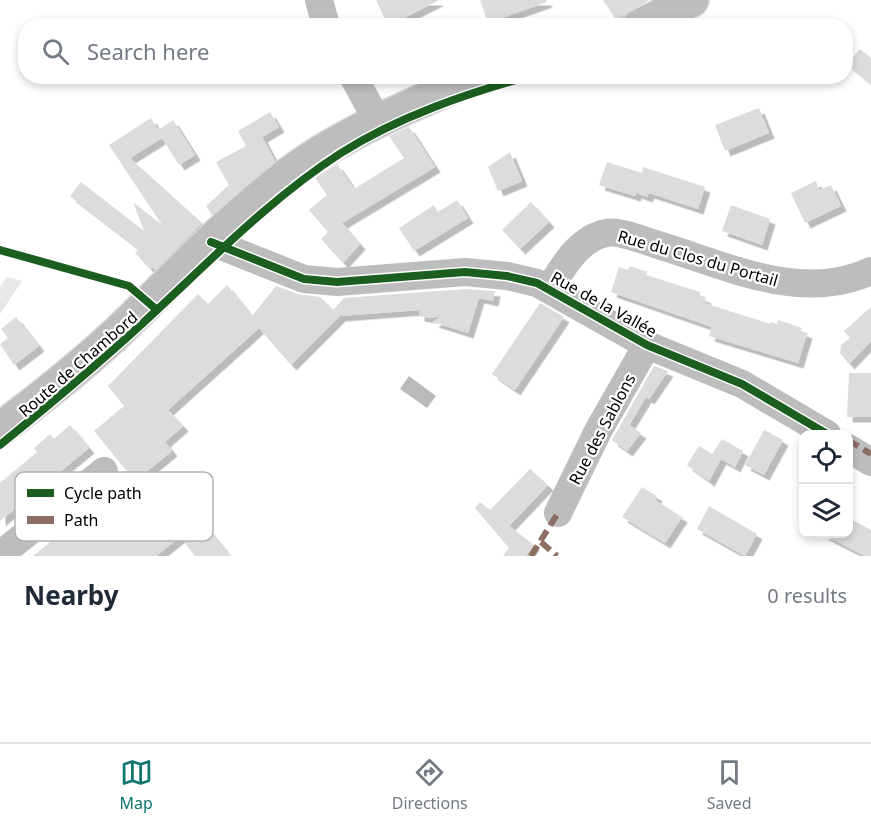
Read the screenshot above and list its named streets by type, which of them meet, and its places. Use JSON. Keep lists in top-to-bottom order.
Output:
{
  "streets": {
    "main road": ["Route de Chambord"],
    "street": ["Rue du Clos du Portail", "Rue de la Vallée", "Rue des Sablons"]
  },
  "crossings": [
    ["Rue du Clos du Portail", "Rue de la Vallée"],
    ["Rue de la Vallée", "Route de Chambord"],
    ["Rue de la Vallée", "Rue des Sablons"]
  ],
  "legend": ["Cycle path", "Path"],
  "page": {
    "search": "Search here",
    "heading": ["Nearby", "0 results"],
    "nav": ["Map", "Directions", "Saved"]
  }
}
